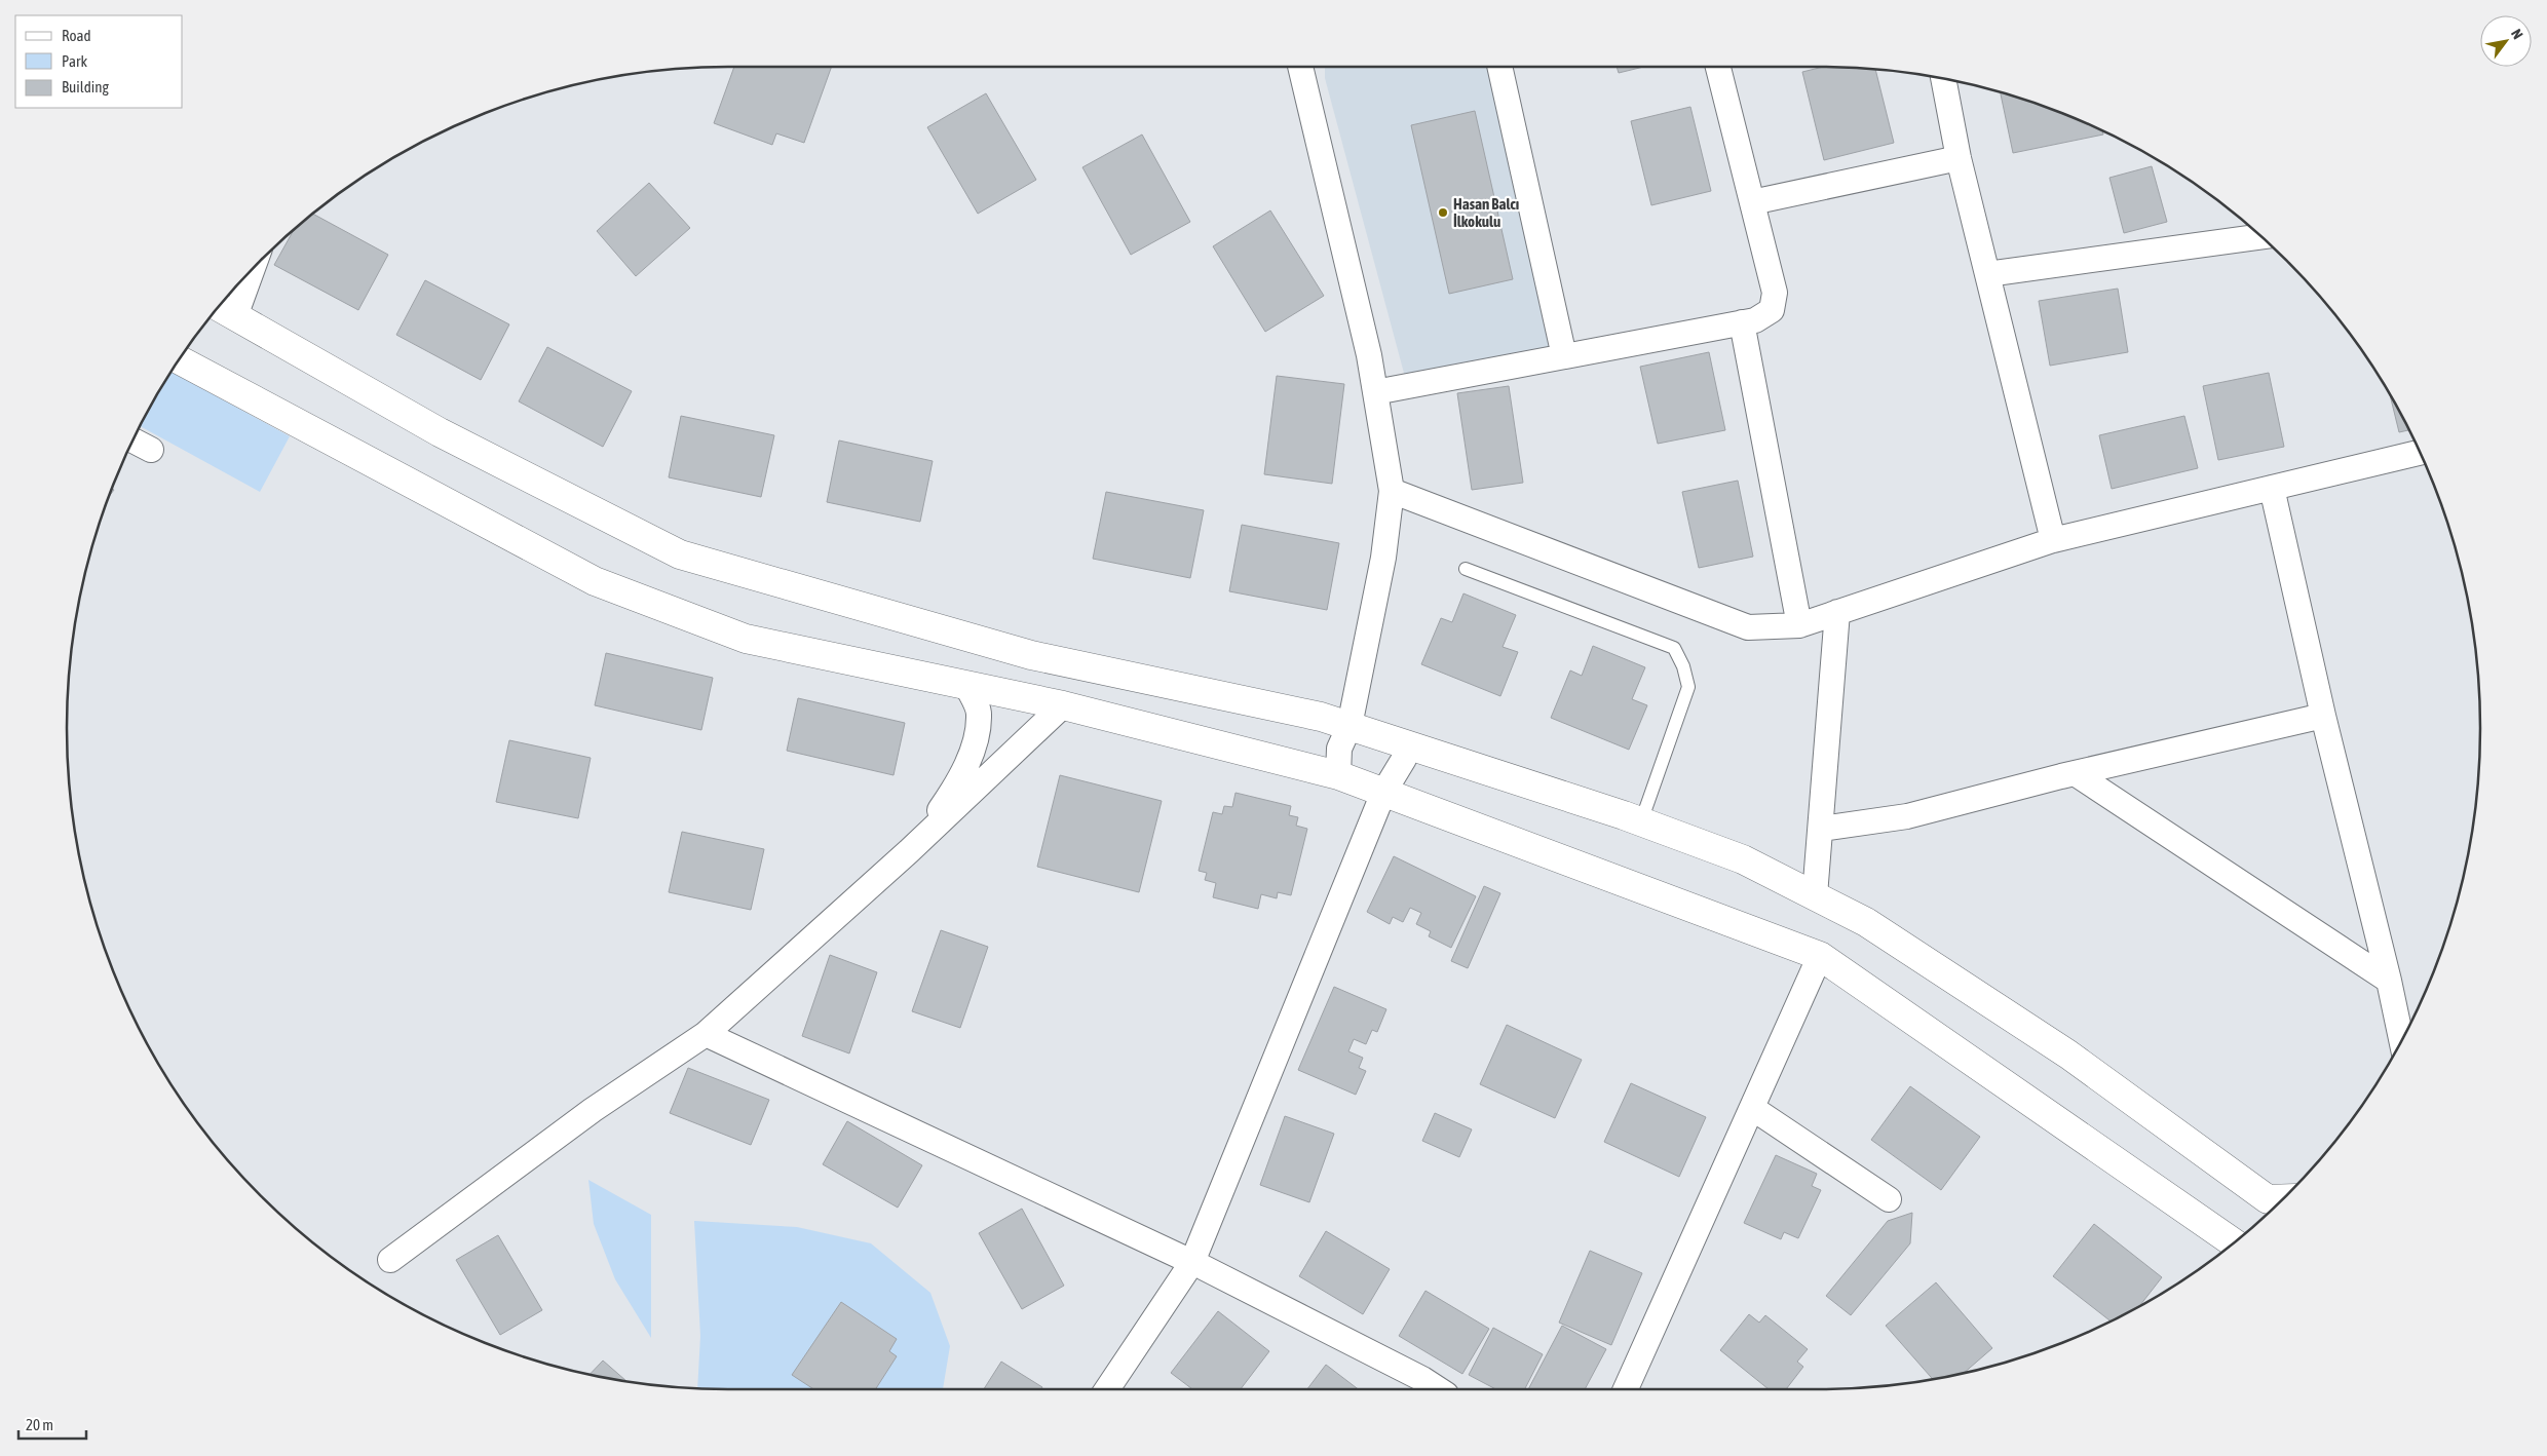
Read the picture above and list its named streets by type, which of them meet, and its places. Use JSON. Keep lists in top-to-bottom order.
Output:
{
  "places": ["Hasan Balcı İlkokulu"],
  "legend": ["Road", "Park", "Building"],
  "scale_bar": "20 m",
  "north": "top right"
}
